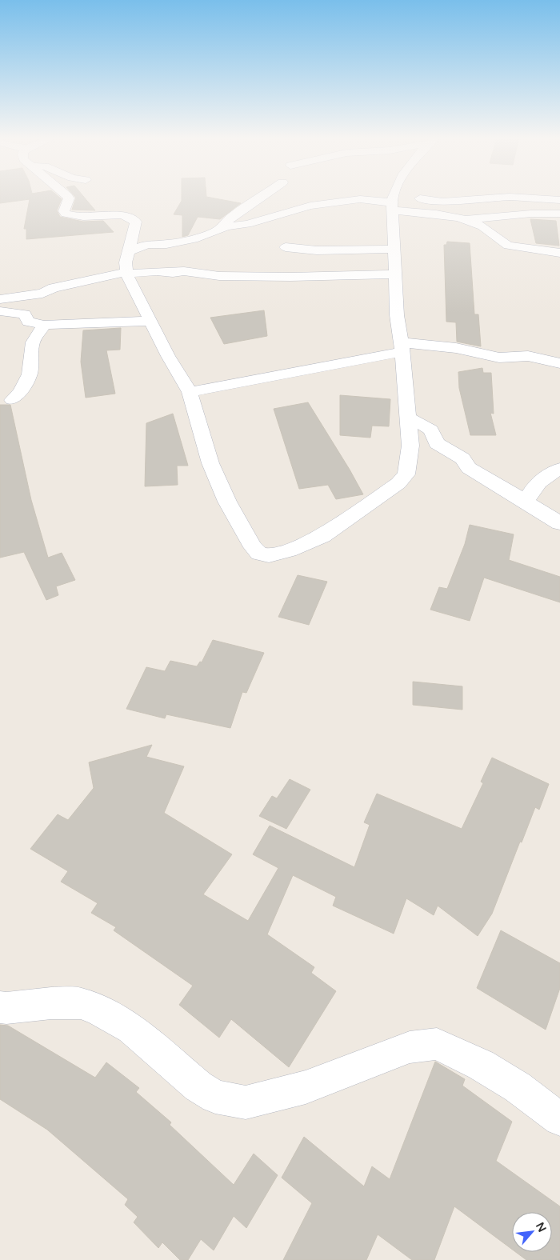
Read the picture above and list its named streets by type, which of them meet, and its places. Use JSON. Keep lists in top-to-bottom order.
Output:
{
  "north": "top right"
}
